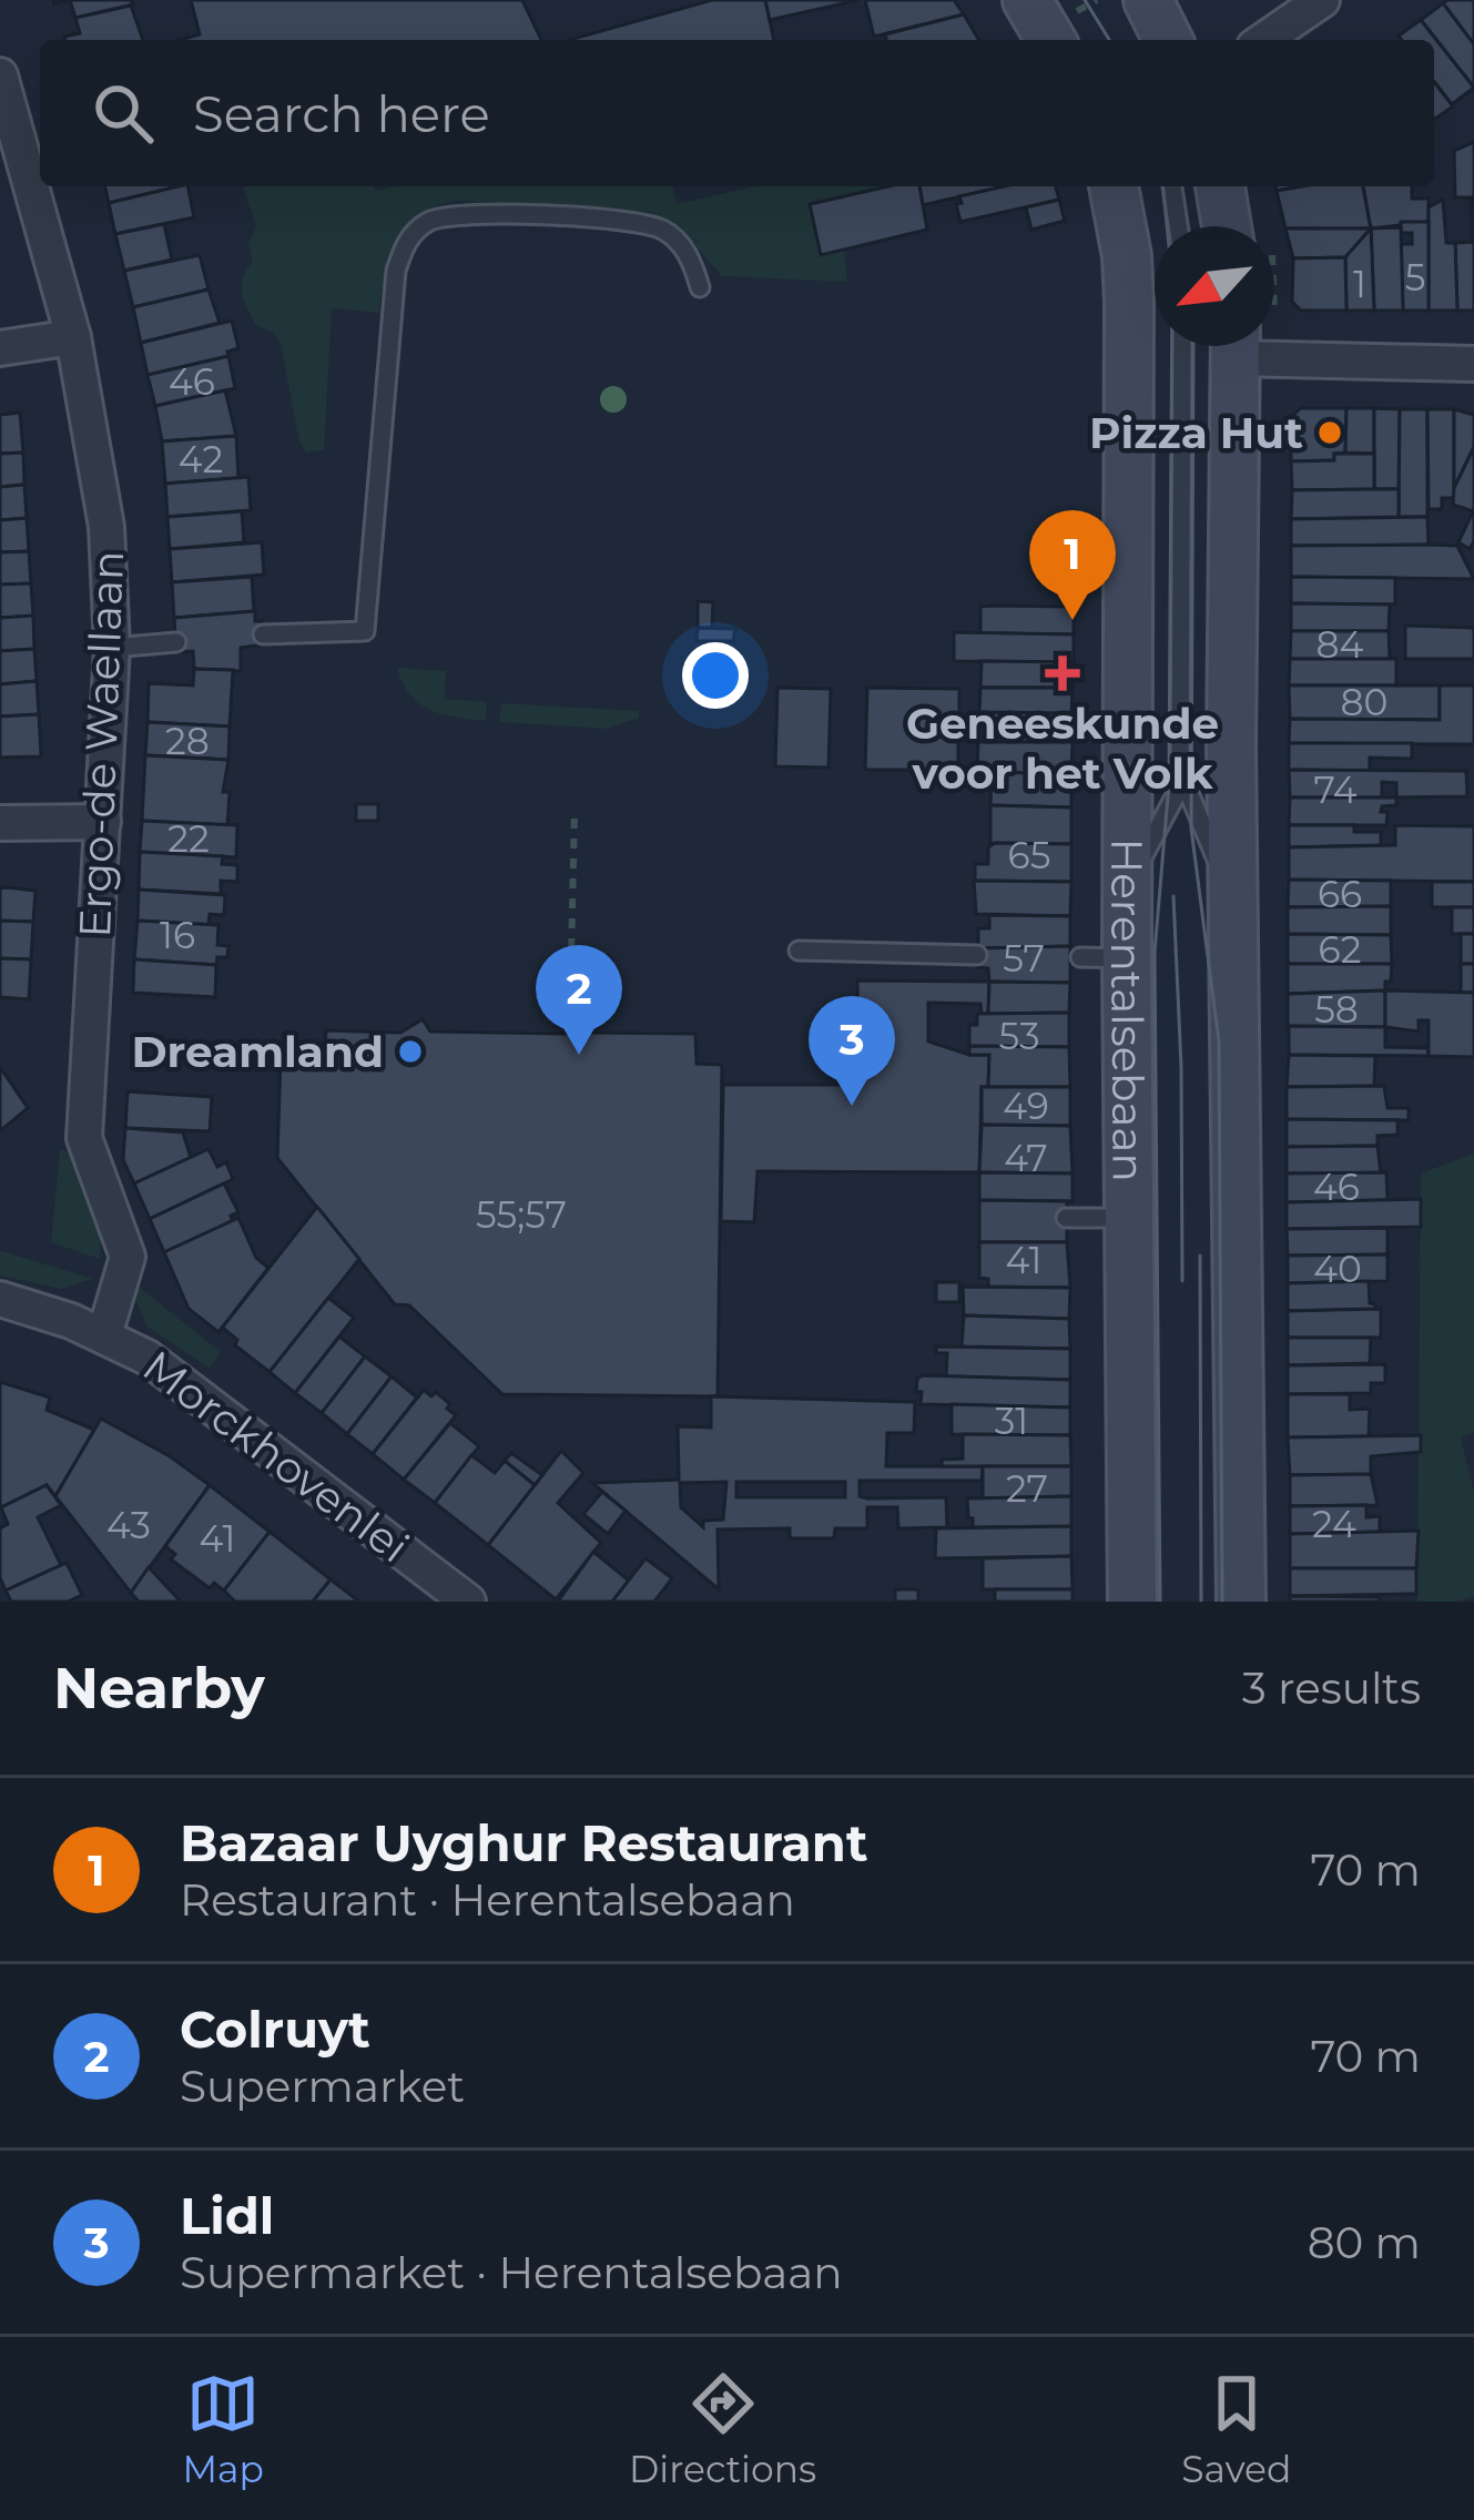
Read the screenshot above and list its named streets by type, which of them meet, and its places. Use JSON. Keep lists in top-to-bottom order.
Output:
{
  "streets": {
    "main road": ["Herentalsebaan"],
    "street": ["Ergo-de Waellaan", "Morckhovenlei"]
  },
  "crossings": [
    ["Ergo-de Waellaan", "Morckhovenlei"]
  ],
  "places": {
    "other": ["Pizza Hut", "Dreamland"],
    "health": ["Geneeskunde voor het Volk"]
  },
  "house_numbers": [
    "5",
    "1",
    "46",
    "42",
    "84",
    "80",
    "28",
    "74",
    "22",
    "65",
    "66",
    "16",
    "62",
    "57",
    "58",
    "53",
    "49",
    "47",
    "46",
    "55;57",
    "41",
    "40",
    "31",
    "27",
    "24",
    "43",
    "41"
  ],
  "north": "bottom left",
  "page": {
    "search": "Search here",
    "pins": ["1", "2", "3"],
    "heading": ["Nearby", "3 results"],
    "list": [
      {
        "mark": "1",
        "name": "Bazaar Uyghur Restaurant",
        "note": "Restaurant · Herentalsebaan",
        "value": "70 m"
      },
      {
        "mark": "2",
        "name": "Colruyt",
        "note": "Supermarket",
        "value": "70 m"
      },
      {
        "mark": "3",
        "name": "Lidl",
        "note": "Supermarket · Herentalsebaan",
        "value": "80 m"
      }
    ],
    "nav": ["Map", "Directions", "Saved"]
  }
}
